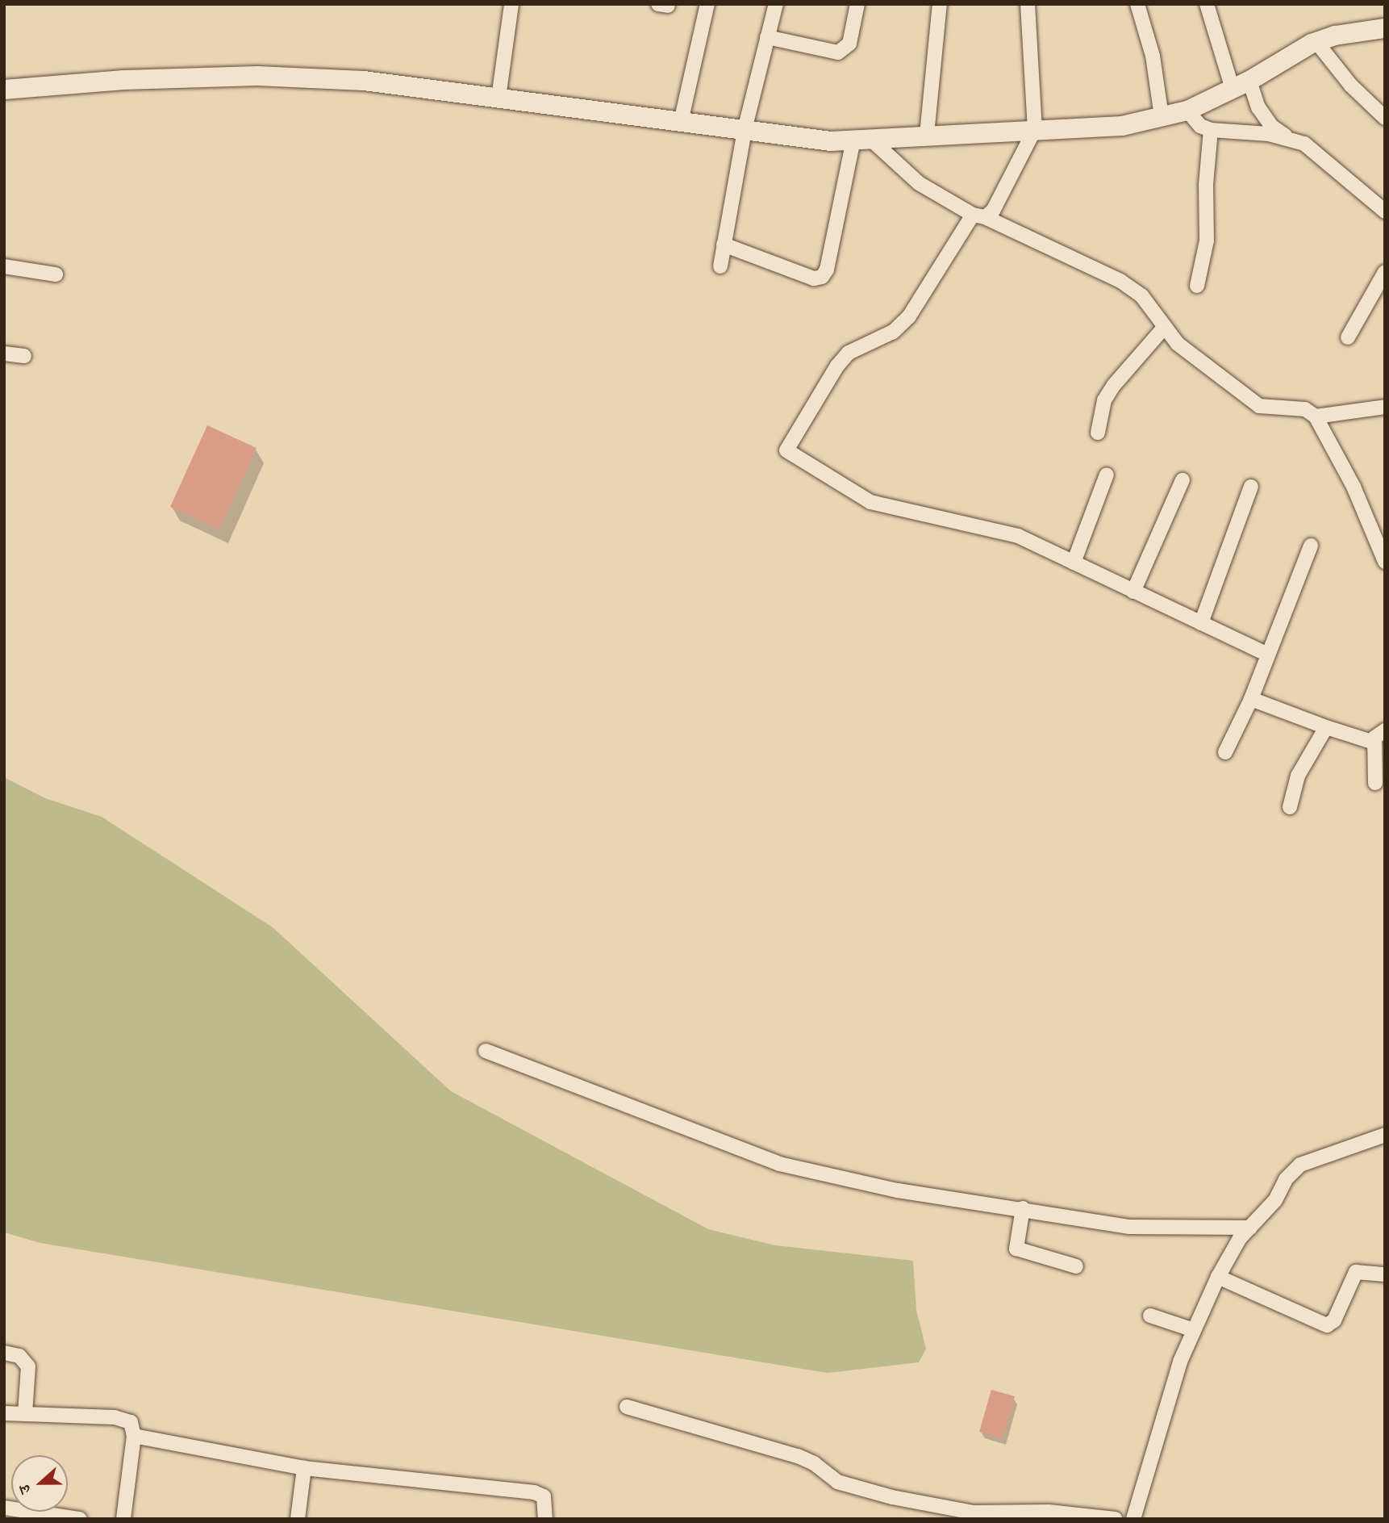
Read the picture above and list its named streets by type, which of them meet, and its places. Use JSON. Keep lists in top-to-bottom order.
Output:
{
  "north": "left"
}
